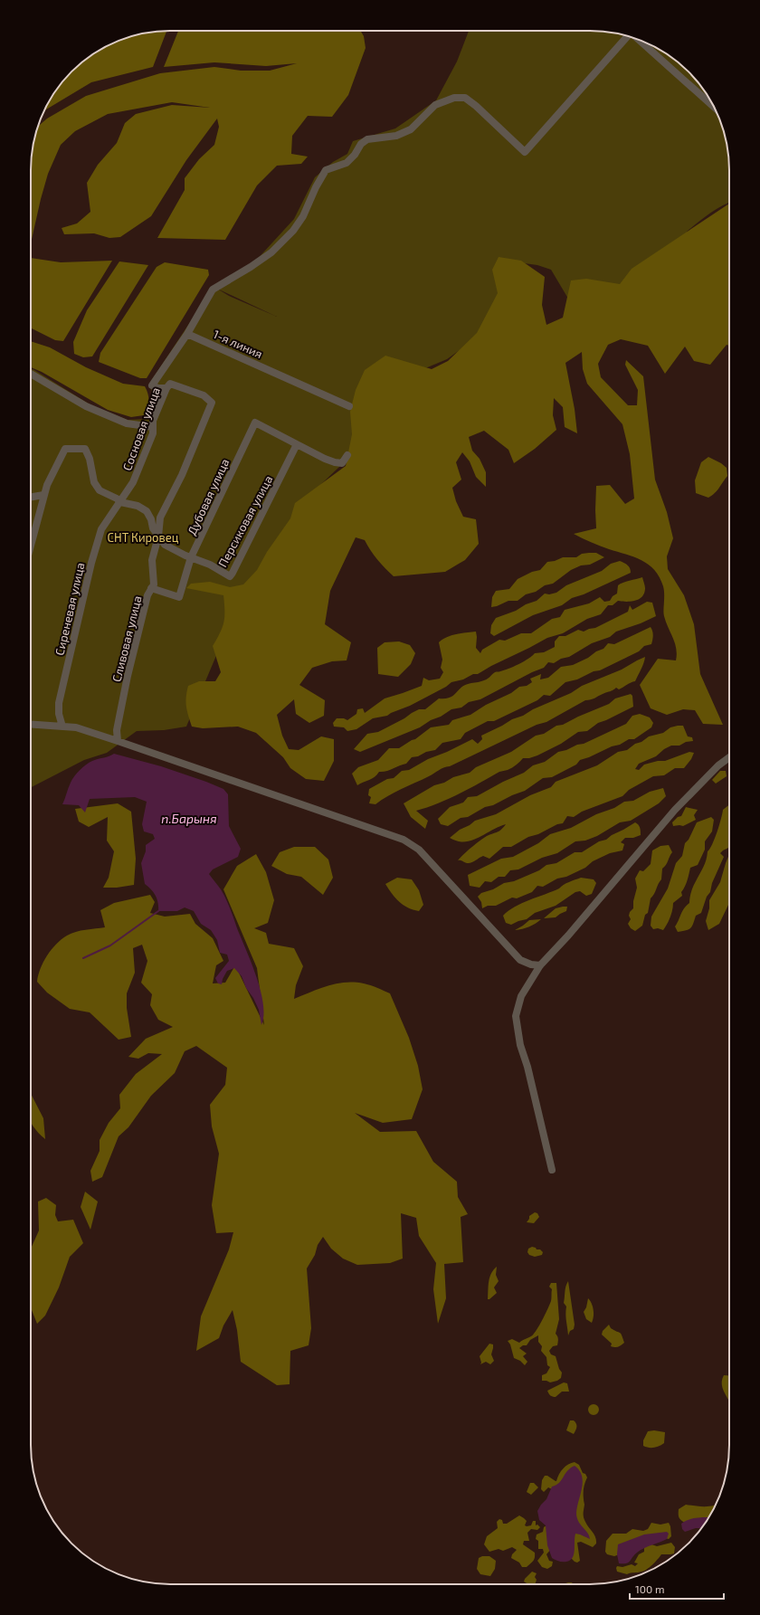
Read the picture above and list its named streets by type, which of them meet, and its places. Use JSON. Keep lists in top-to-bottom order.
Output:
{
  "streets": {
    "street": [
      "1-я линия",
      "Сосновая улица",
      "Дубовая улица",
      "Персиковая улица",
      "Сиреневая улица",
      "Сливовая улица"
    ]
  },
  "crossings": [
    ["Сосновая улица", "Персиковая улица"],
    ["Сосновая улица", "Сиреневая улица"],
    ["Сосновая улица", "Сливовая улица"],
    ["Дубовая улица", "Персиковая улица"],
    ["Дубовая улица", "Сливовая улица"],
    ["Персиковая улица", "Сиреневая улица"],
    ["Персиковая улица", "Сливовая улица"]
  ],
  "water": ["п.Барыня"],
  "parks": ["СНТ Кировец"],
  "scale_bar": "100 m"
}
